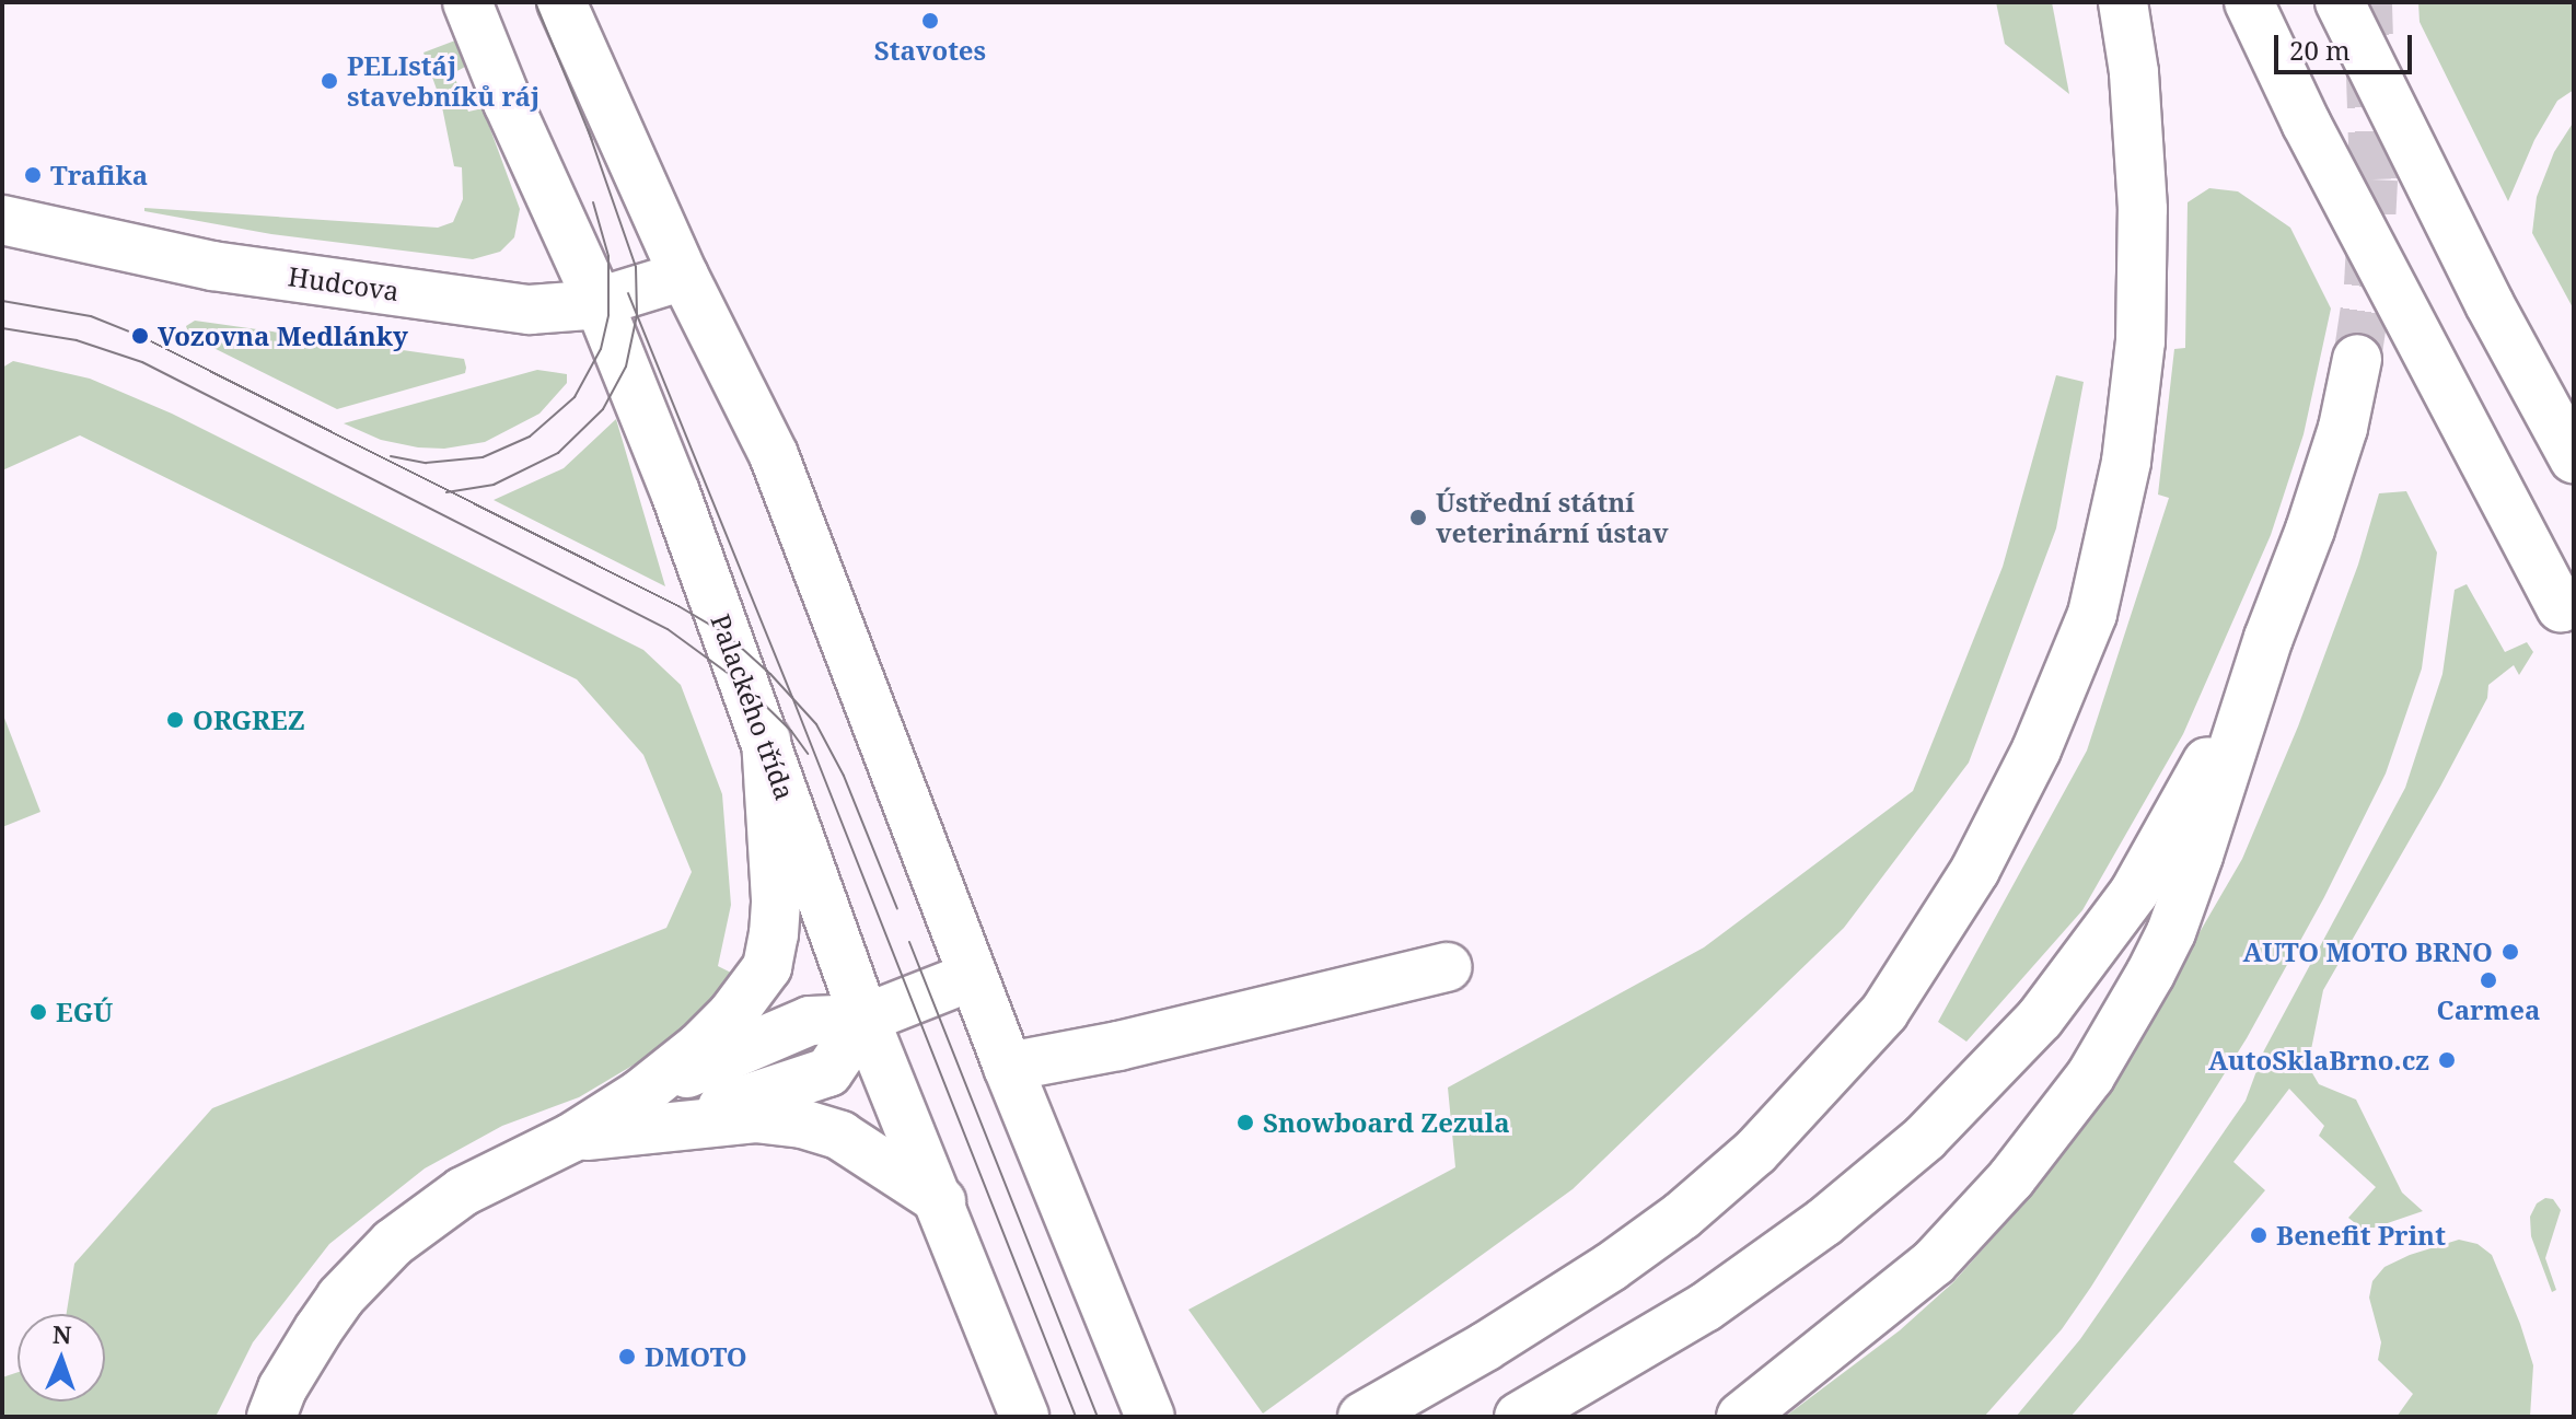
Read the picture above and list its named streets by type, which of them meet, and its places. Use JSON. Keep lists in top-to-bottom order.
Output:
{
  "streets": {
    "main road": ["Hudcova", "Palackého třída"]
  },
  "crossings": [
    ["Hudcova", "Palackého třída"]
  ],
  "places": [
    "Stavotes",
    "PELIstáj stavebníků ráj",
    "Trafika",
    "Vozovna Medlánky",
    "Ústřední státní veterinární ústav",
    "ORGREZ",
    "AUTO MOTO BRNO",
    "Carmea",
    "EGÚ",
    "AutoSklaBrno.cz",
    "Snowboard Zezula",
    "Benefit Print",
    "DMOTO"
  ],
  "scale_bar": "20 m",
  "north": "top"
}
